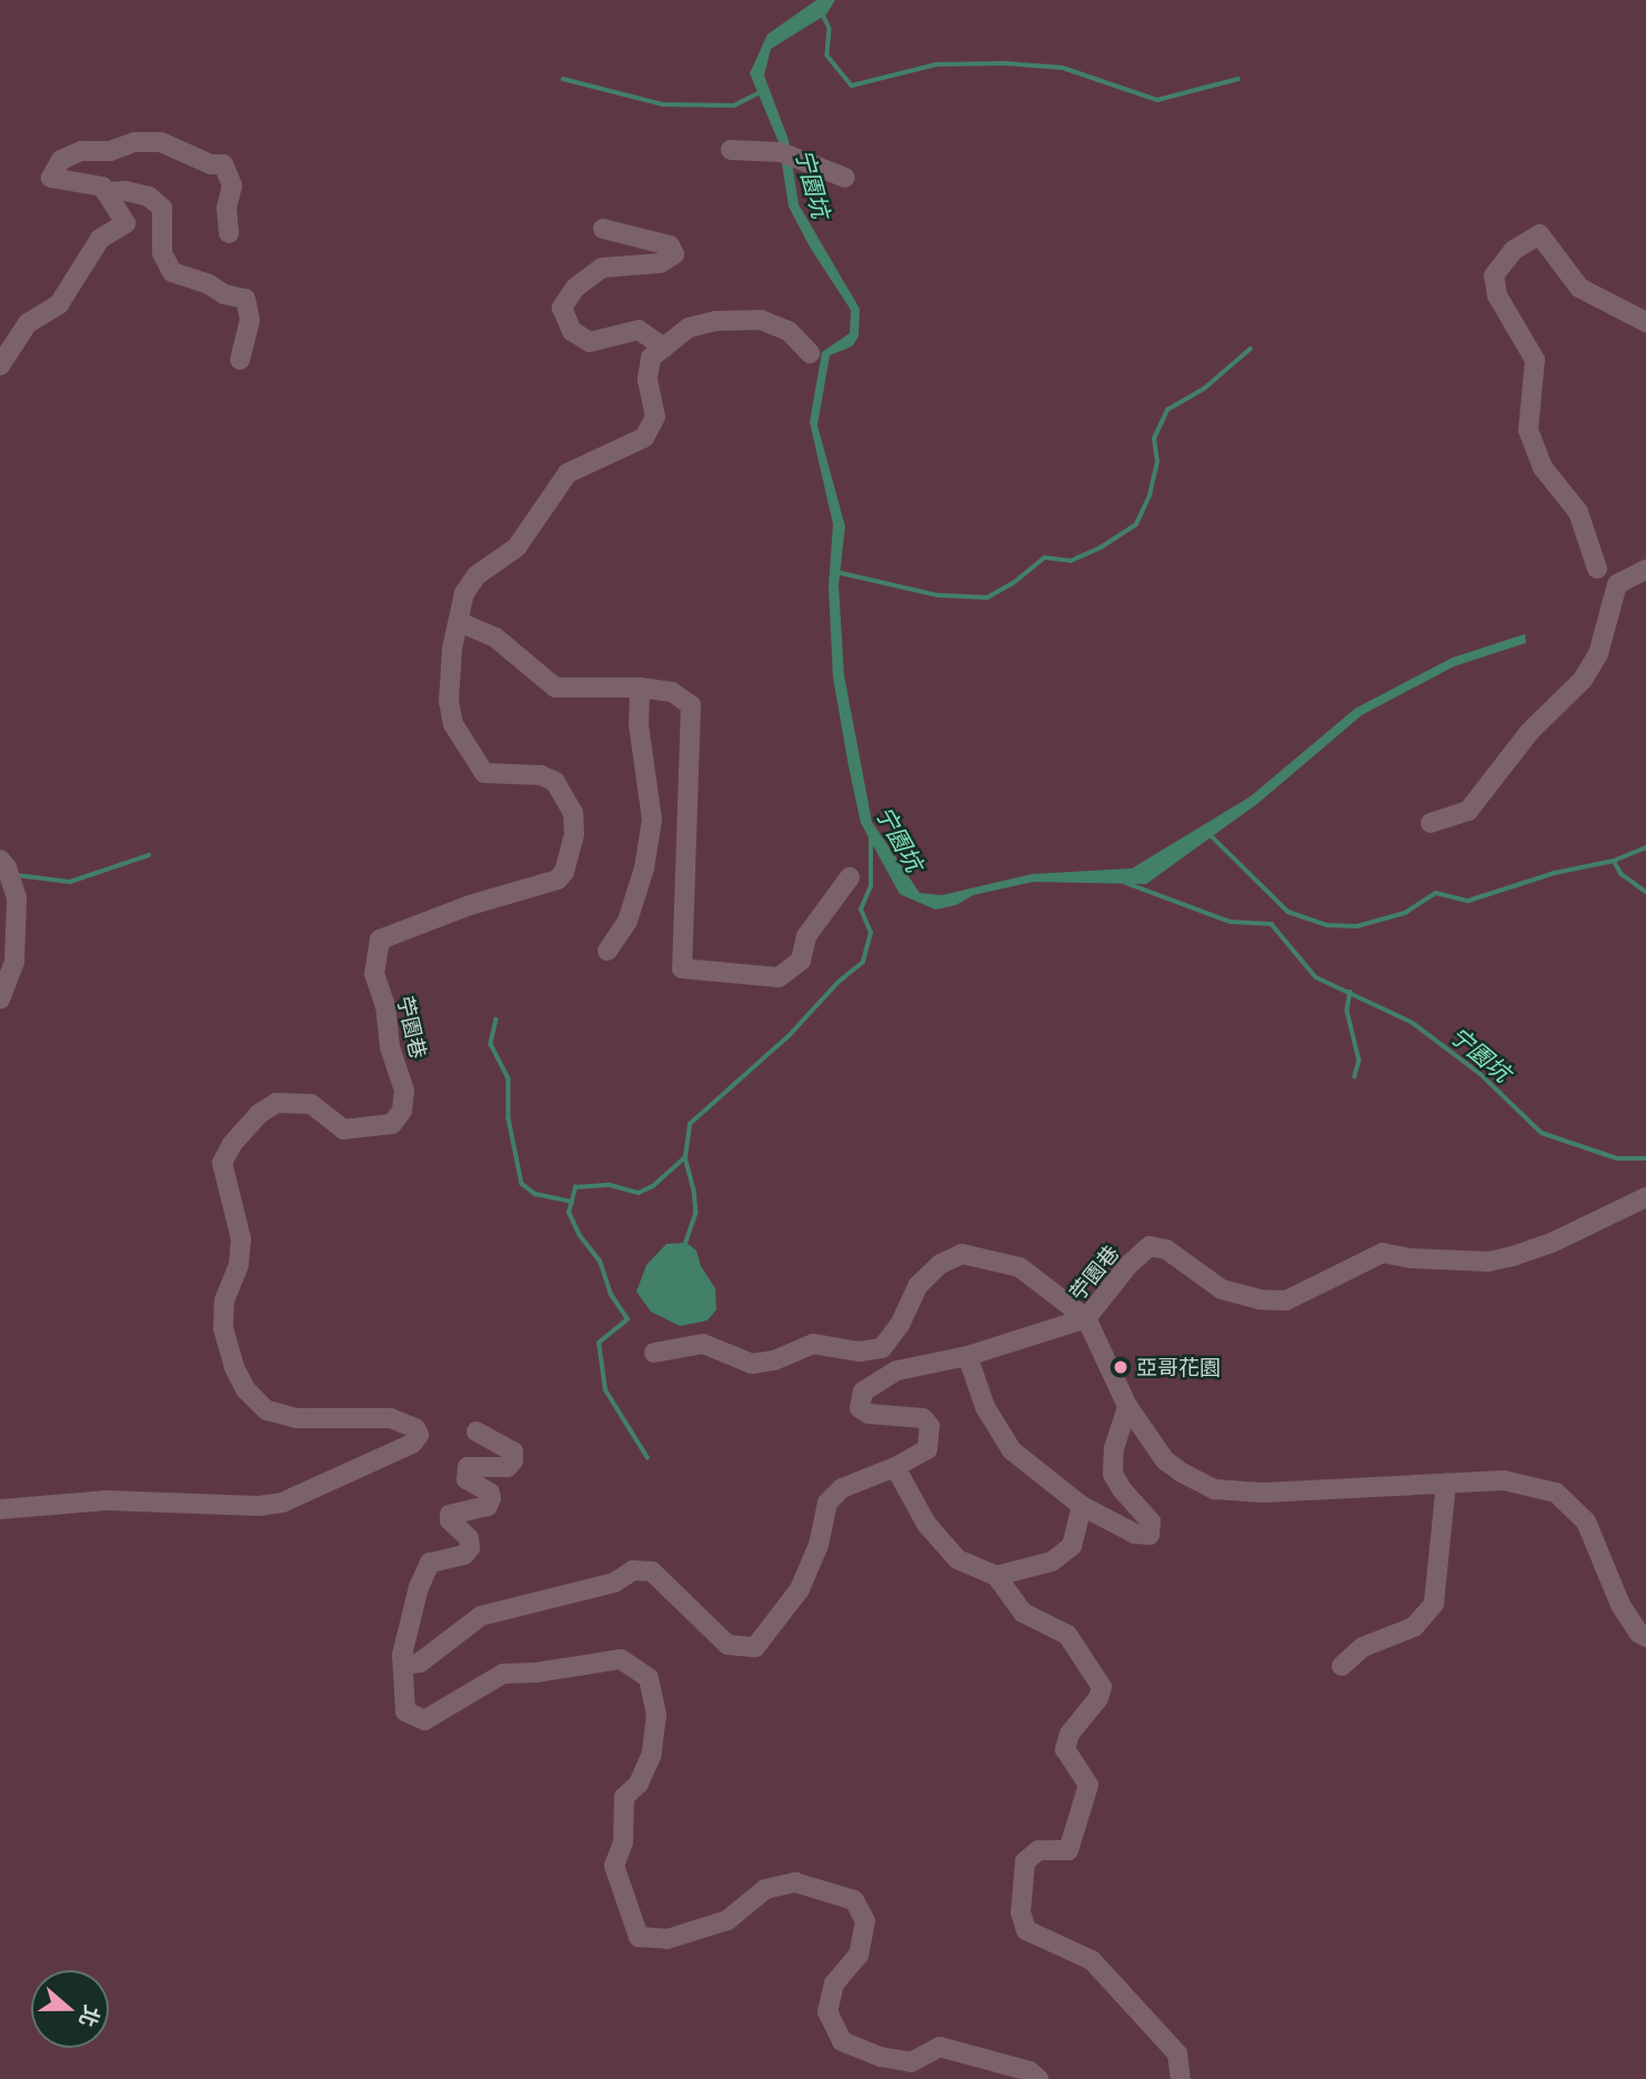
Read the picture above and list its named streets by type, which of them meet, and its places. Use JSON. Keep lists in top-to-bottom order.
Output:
{
  "streets": {
    "street": ["苧園巷"]
  },
  "water": ["宁園坑"],
  "places": ["亞哥花園"],
  "north": "right"
}
